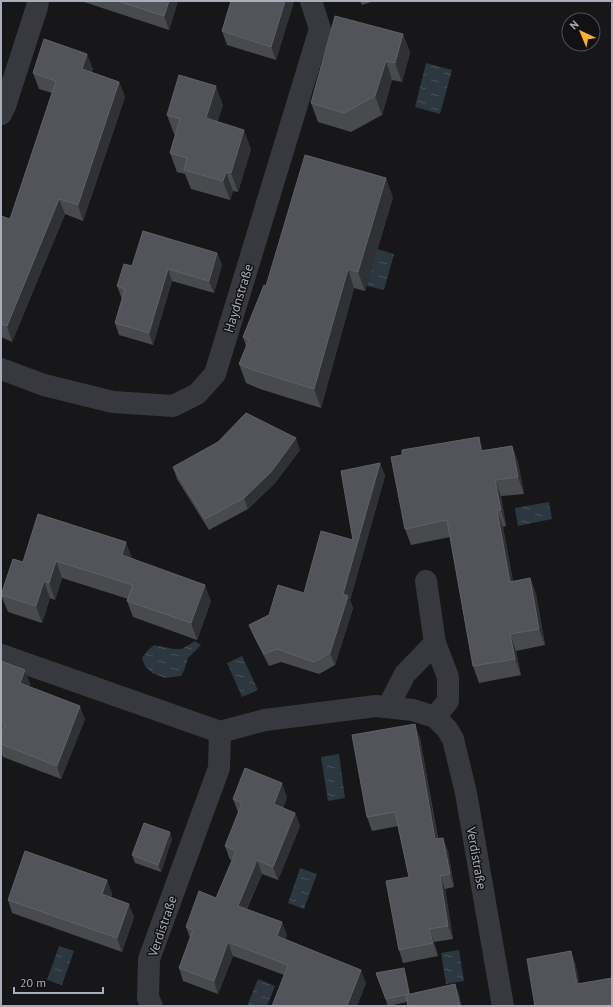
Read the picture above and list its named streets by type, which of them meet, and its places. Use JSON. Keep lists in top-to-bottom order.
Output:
{
  "streets": {
    "street": ["Haydnstraße", "Verdistraße"]
  },
  "scale_bar": "20 m",
  "north": "top left"
}
